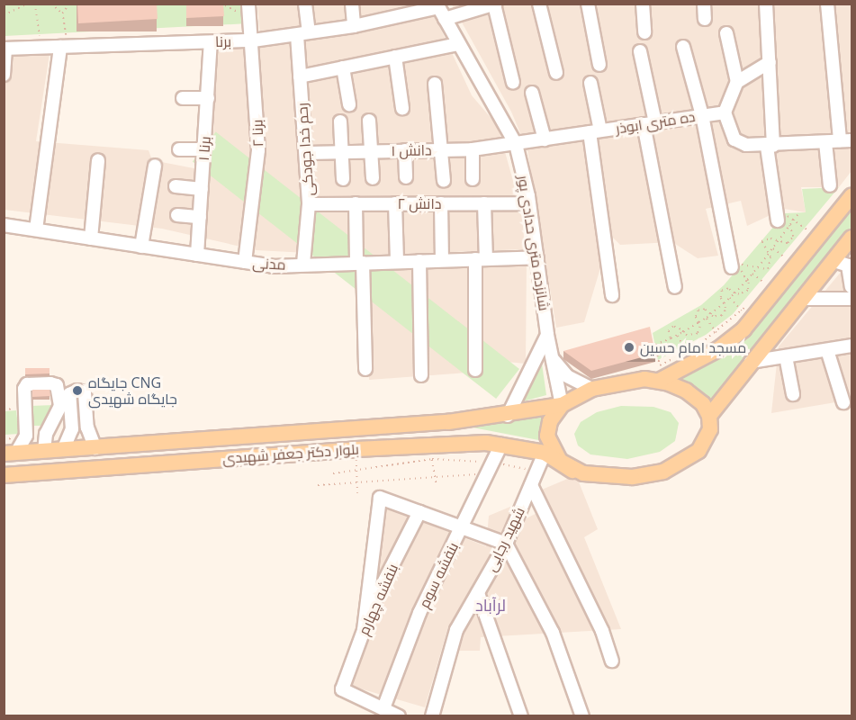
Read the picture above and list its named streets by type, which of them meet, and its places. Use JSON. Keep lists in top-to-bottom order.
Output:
{
  "streets": {
    "main road": ["بلوار دکتر جعفر شهیدی"],
    "street": [
      "برنا",
      "ده متری ابوذر",
      "برنا ۲",
      "برنا ۱",
      "رحم خدا جودکی",
      "دانش ۱",
      "دانش ۲",
      "شانزده متری حدادی پور",
      "مدنی",
      "شهید رجایی",
      "بنفشه سوم",
      "بنفشه چهارم"
    ]
  },
  "crossings": [
    ["برنا", "برنا ۲"],
    ["برنا", "برنا ۱"],
    ["برنا", "رحم خدا جودکی"],
    ["برنا", "شانزده متری حدادی پور"],
    ["ده متری ابوذر", "دانش ۱"],
    ["ده متری ابوذر", "شانزده متری حدادی پور"],
    ["برنا ۲", "مدنی"],
    ["برنا ۱", "مدنی"],
    ["رحم خدا جودکی", "دانش ۱"],
    ["رحم خدا جودکی", "دانش ۲"],
    ["رحم خدا جودکی", "مدنی"],
    ["دانش ۱", "شانزده متری حدادی پور"],
    ["دانش ۲", "شانزده متری حدادی پور"],
    ["شانزده متری حدادی پور", "مدنی"],
    ["شانزده متری حدادی پور", "بلوار دکتر جعفر شهیدی"],
    ["بلوار دکتر جعفر شهیدی", "شهید رجایی"],
    ["بلوار دکتر جعفر شهیدی", "بنفشه سوم"],
    ["بنفشه سوم", "بنفشه چهارم"]
  ],
  "districts": ["لرآباد"],
  "places": ["مسجد امام حسین", "جایگاه CNG جایگاه شهیدی"]
}
